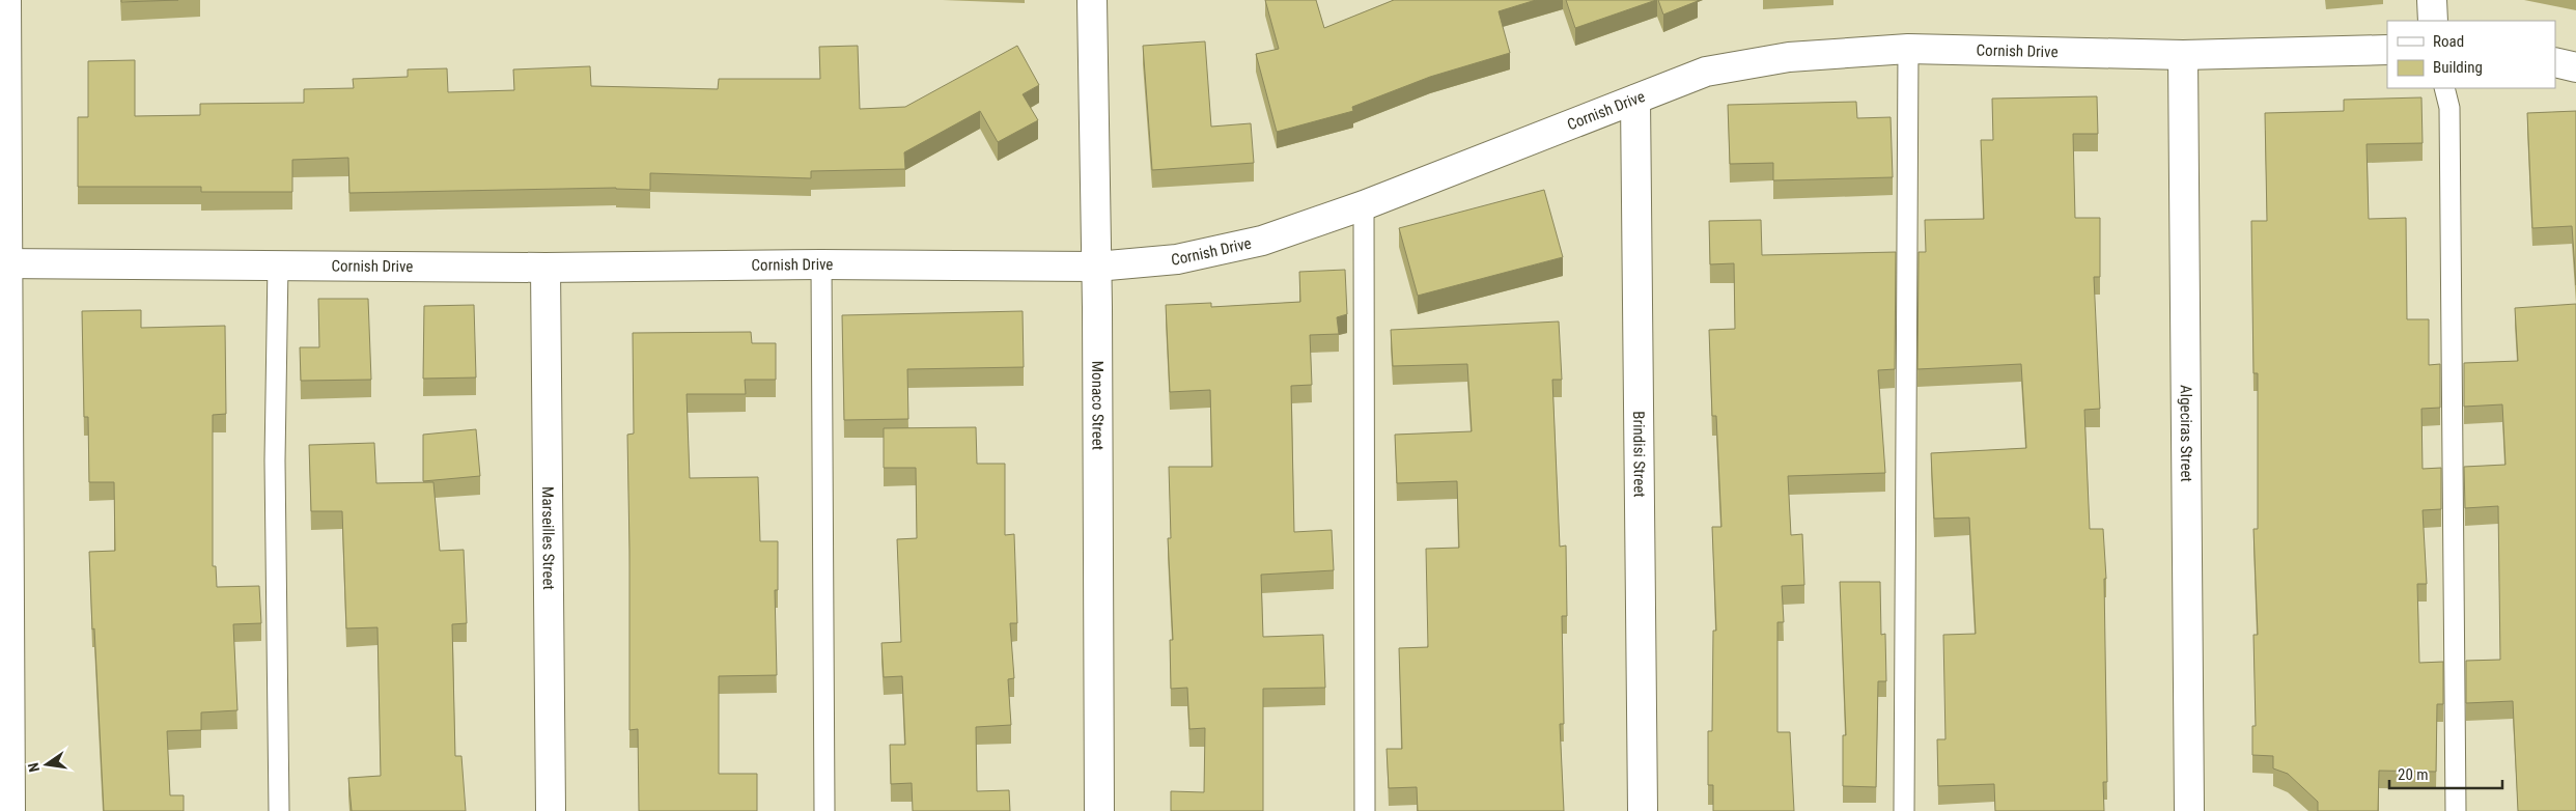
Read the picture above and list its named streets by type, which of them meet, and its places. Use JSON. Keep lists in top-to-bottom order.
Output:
{
  "streets": {
    "street": [
      "Cornish Drive",
      "Monaco Street",
      "Algeciras Street",
      "Brindisi Street",
      "Marseilles Street"
    ]
  },
  "crossings": [
    ["Cornish Drive", "Monaco Street"],
    ["Cornish Drive", "Algeciras Street"],
    ["Cornish Drive", "Brindisi Street"],
    ["Cornish Drive", "Marseilles Street"]
  ],
  "legend": ["Road", "Building"],
  "scale_bar": "20 m",
  "north": "left"
}
